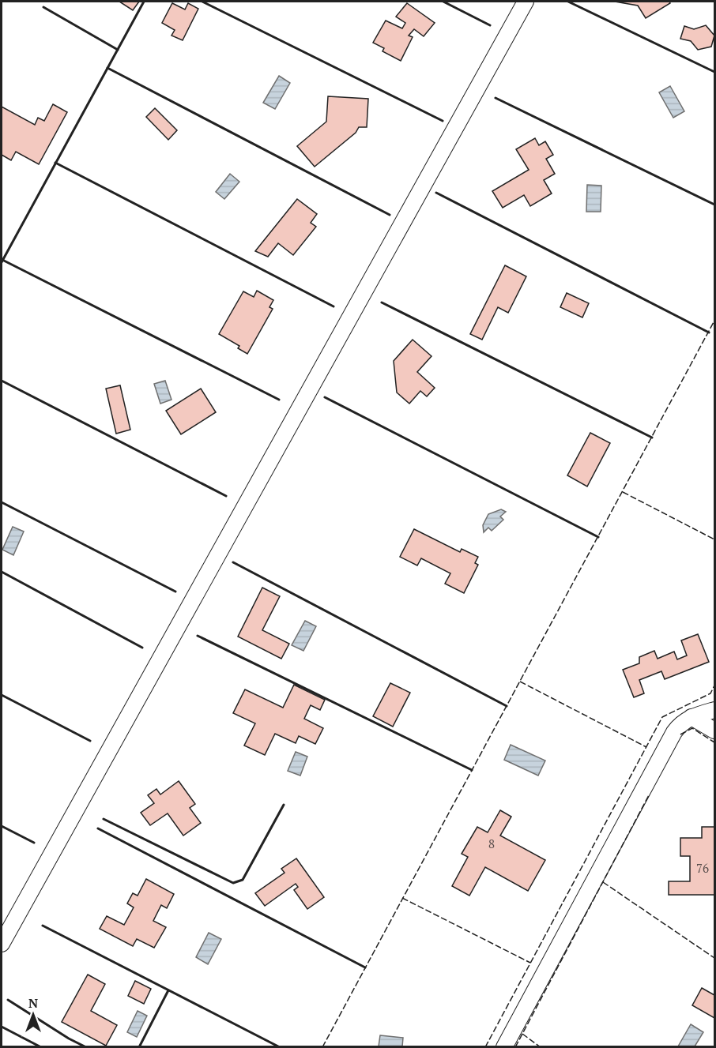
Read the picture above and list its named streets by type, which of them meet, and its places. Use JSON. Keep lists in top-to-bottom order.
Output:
{
  "house_numbers": ["8", "76"],
  "north": "top"
}
